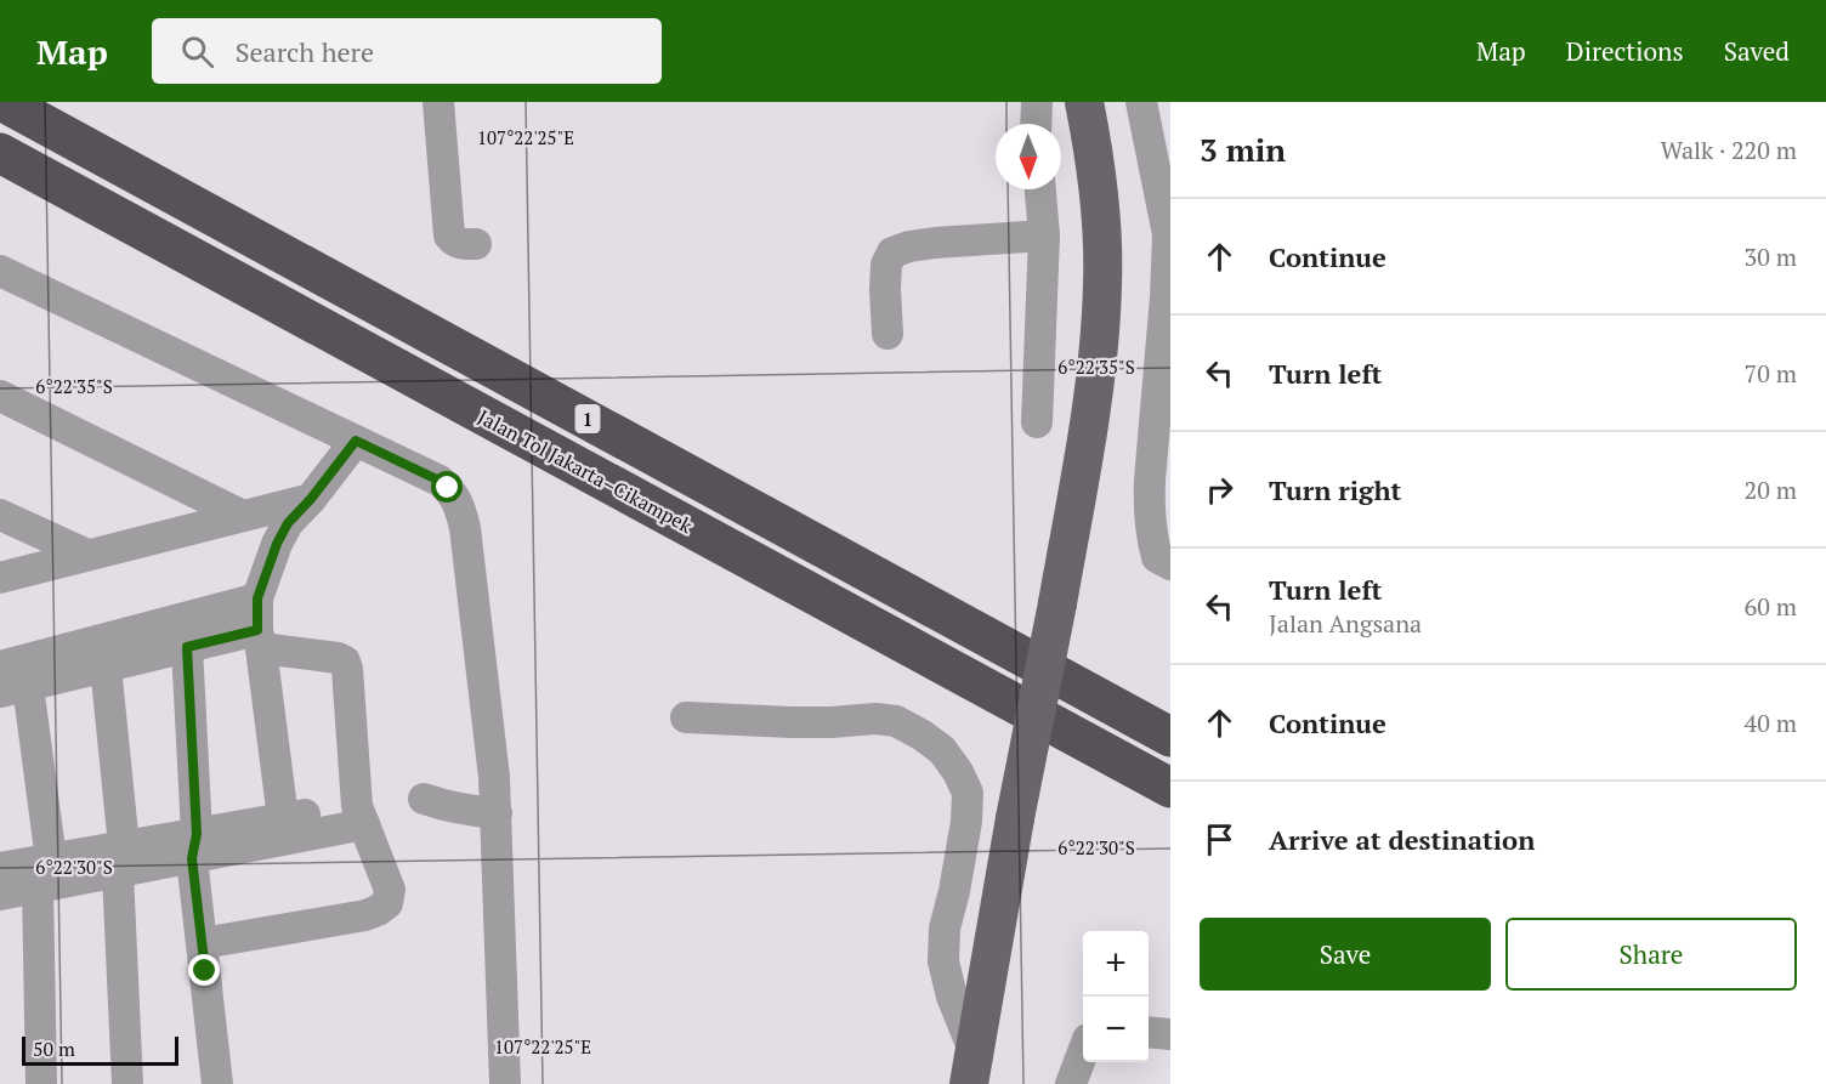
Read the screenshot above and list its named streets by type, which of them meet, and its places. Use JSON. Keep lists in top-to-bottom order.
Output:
{
  "streets": {
    "highway": ["1", "Jalan Tol Jakarta–Cikampek"]
  },
  "scale_bar": "50 m",
  "north": "bottom",
  "page": {
    "header": "Map",
    "search": "Search here",
    "nav": ["Map", "Directions", "Saved"],
    "heading": ["3 min", "Walk · 220 m"],
    "list": [
      ["Continue", "30 m"],
      ["Turn left", "70 m"],
      ["Turn right", "20 m"],
      ["Turn left", "Jalan Angsana", "60 m"],
      ["Continue", "40 m"],
      "Arrive at destination"
    ],
    "buttons": ["Save", "Share"],
    "map_buttons": ["+", "−"],
    "scale": "50 m"
  },
  "coordinates": ["107°22'25\"E", "6°22'35\"S", "6°22'30\"S"]
}
